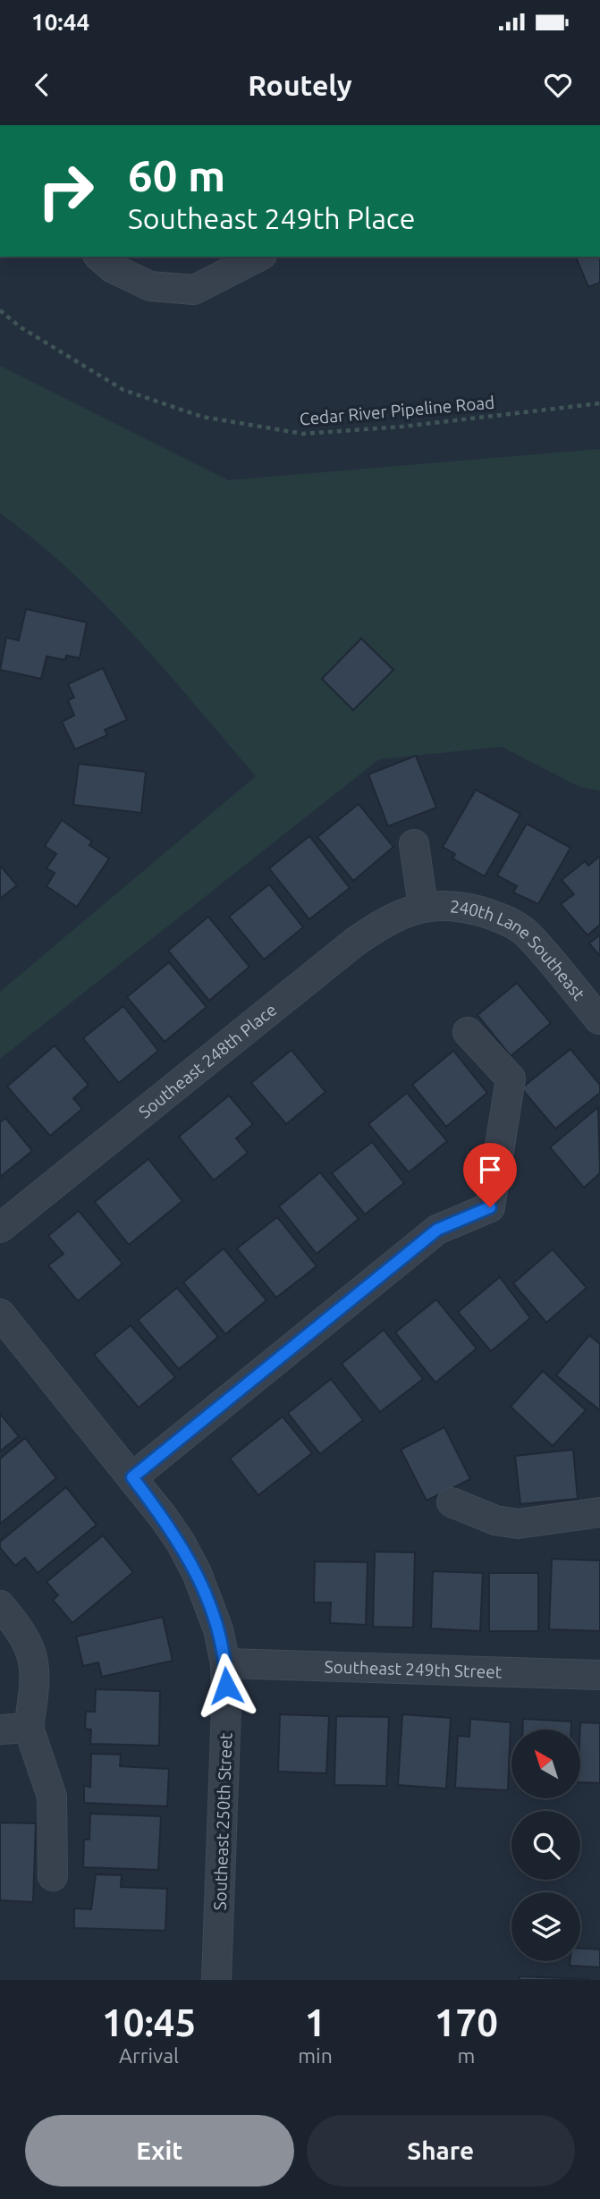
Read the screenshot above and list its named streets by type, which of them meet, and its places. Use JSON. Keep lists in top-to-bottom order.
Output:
{
  "streets": {
    "street": [
      "240th Lane Southeast",
      "Southeast 248th Place",
      "Southeast 249th Street",
      "Southeast 250th Street"
    ],
    "path": ["Cedar River Pipeline Road"]
  },
  "crossings": [
    ["240th Lane Southeast", "Southeast 248th Place"],
    ["Southeast 249th Street", "Southeast 250th Street"]
  ],
  "north": "top left",
  "page": {
    "status": "10:44",
    "header": "Routely",
    "turn": ["60 m", "Southeast 249th Place"],
    "eta": [
      "10:45",
      "Arrival",
      "1",
      "min",
      "170",
      "m"
    ],
    "buttons": ["Exit", "Share"]
  }
}
